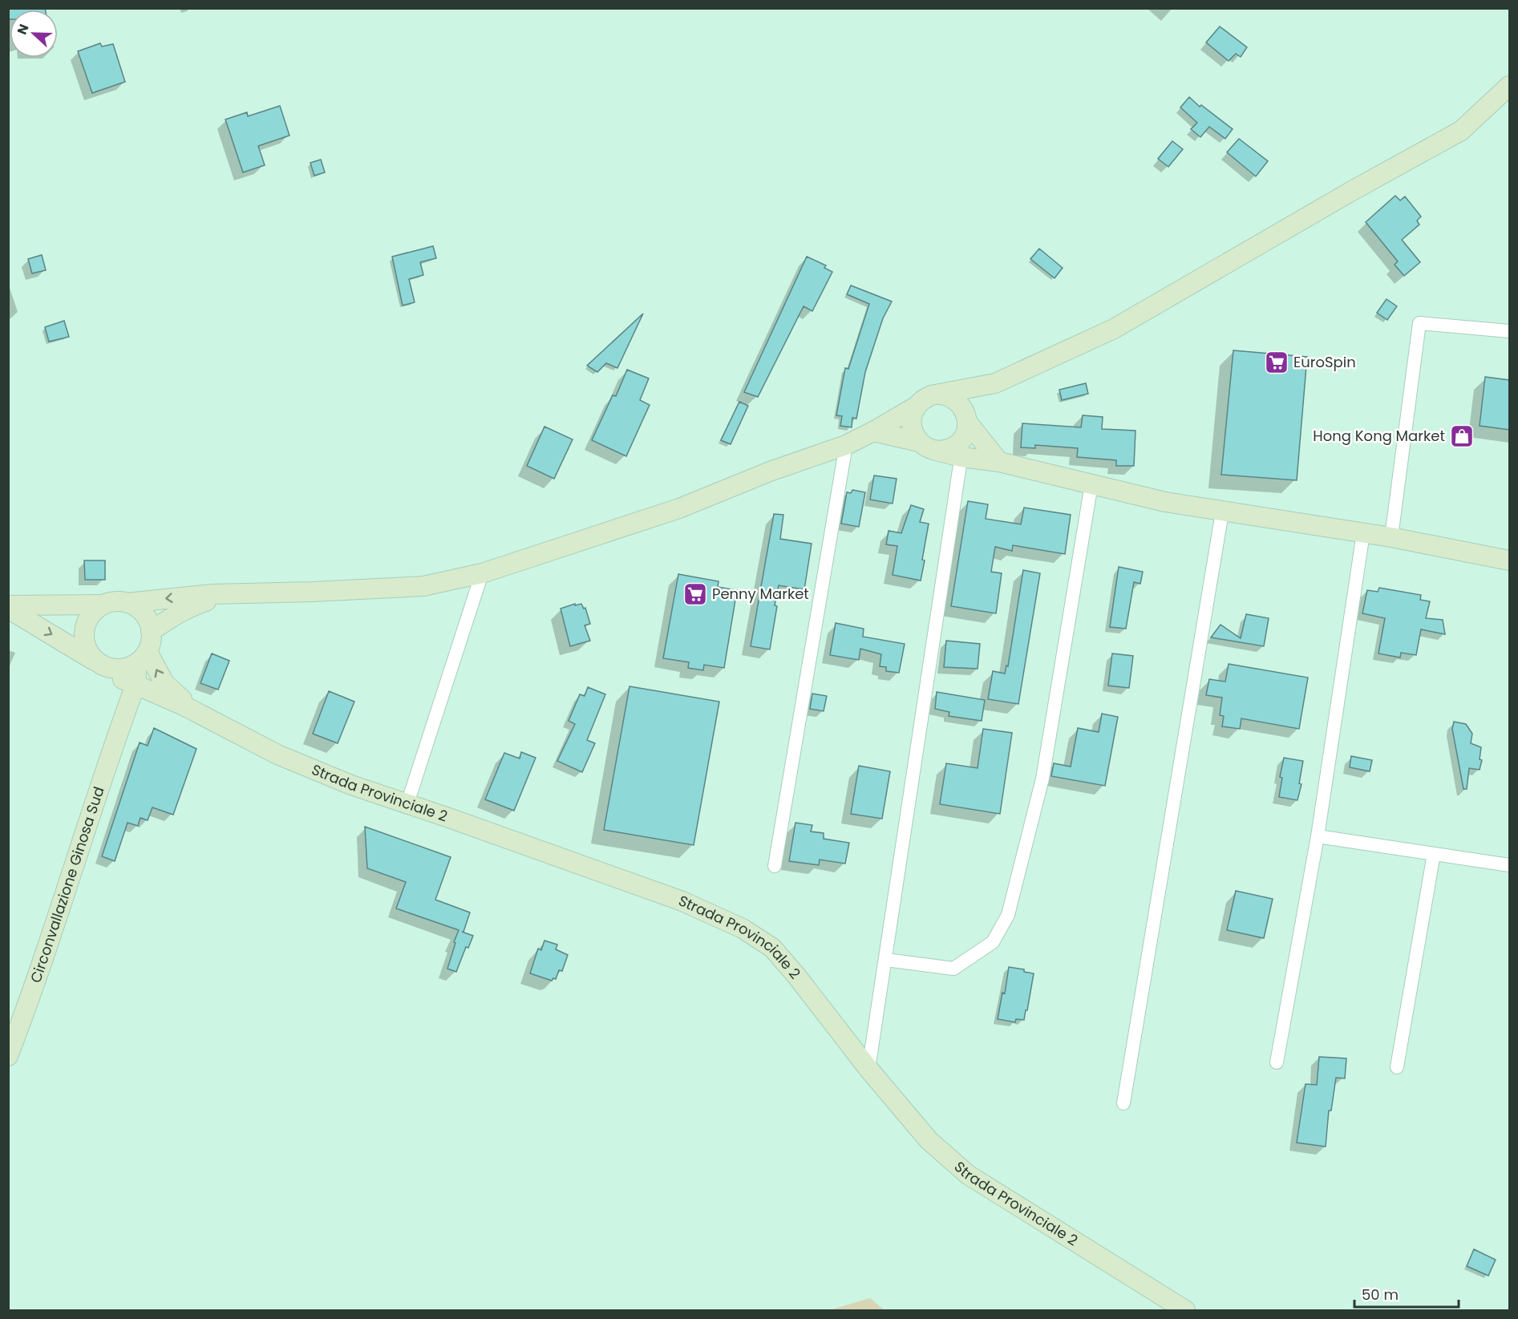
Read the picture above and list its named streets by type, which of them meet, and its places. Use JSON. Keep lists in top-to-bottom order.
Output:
{
  "streets": {
    "main road": ["Strada Provinciale 2", "Circonvallazione Ginosa Sud"]
  },
  "places": {
    "supermarket": ["EuroSpin", "Penny Market"],
    "shop": ["Hong Kong Market"]
  },
  "scale_bar": "50 m",
  "north": "left"
}
